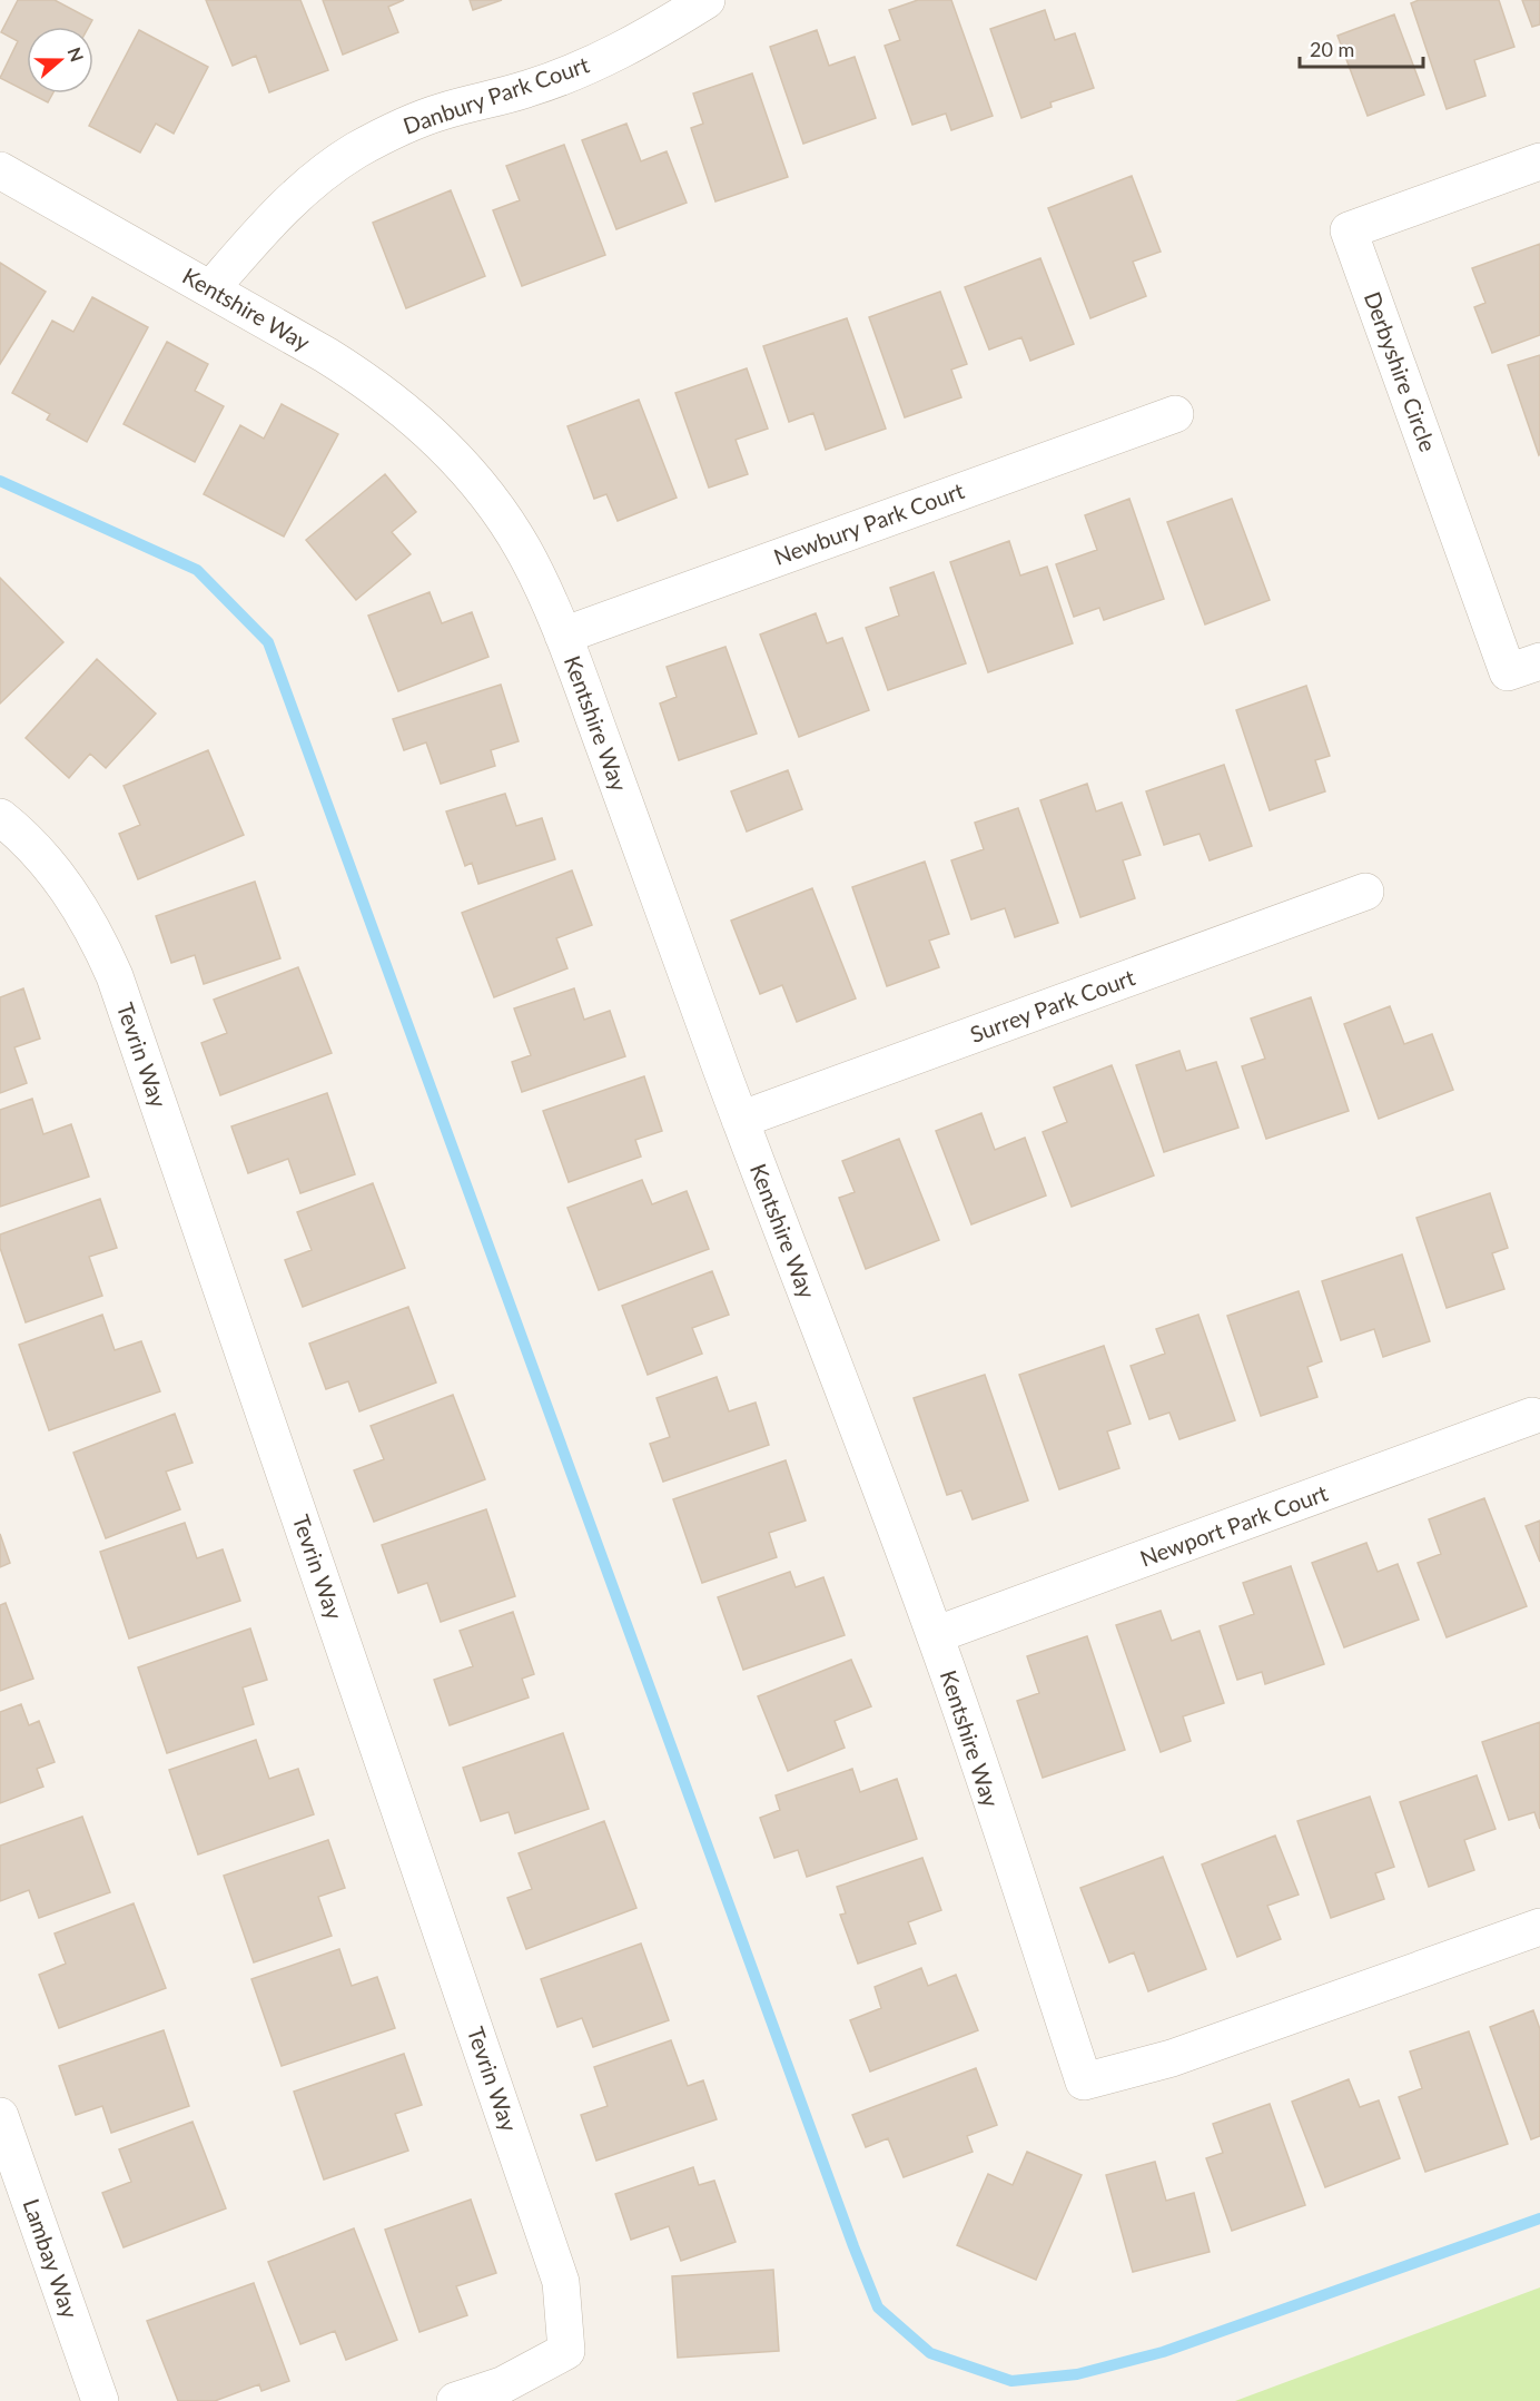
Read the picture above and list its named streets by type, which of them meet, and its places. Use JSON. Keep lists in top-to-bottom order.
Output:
{
  "streets": {
    "street": [
      "Danbury Park Court",
      "Kentshire Way",
      "Derbyshire Circle",
      "Newbury Park Court",
      "Surrey Park Court",
      "Tevrin Way",
      "Newport Park Court",
      "Lambay Way"
    ]
  },
  "crossings": [
    ["Danbury Park Court", "Kentshire Way"],
    ["Kentshire Way", "Newbury Park Court"],
    ["Kentshire Way", "Surrey Park Court"],
    ["Kentshire Way", "Newport Park Court"]
  ],
  "scale_bar": "20 m",
  "north": "right"
}
